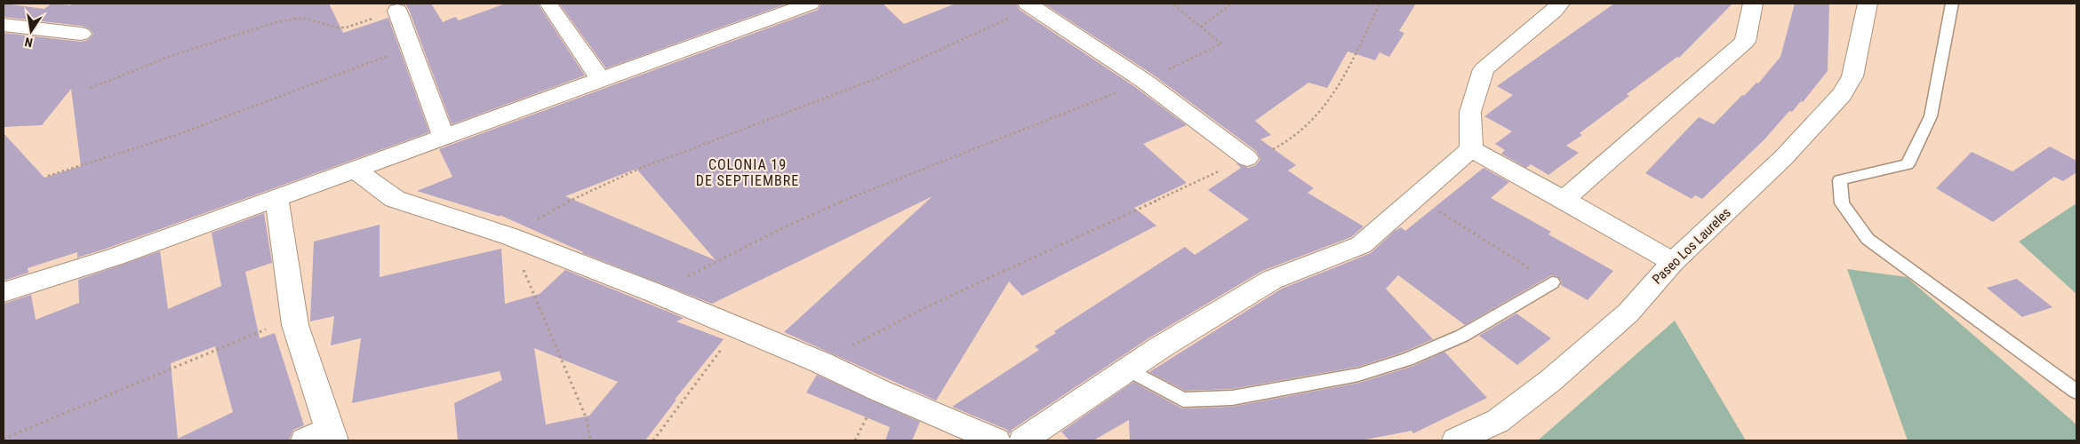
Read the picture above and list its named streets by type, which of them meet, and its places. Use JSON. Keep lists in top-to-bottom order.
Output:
{
  "streets": {
    "street": ["Paseo Los Laureles"]
  },
  "districts": ["COLONIA 19 DE SEPTIEMBRE"],
  "north": "bottom"
}
